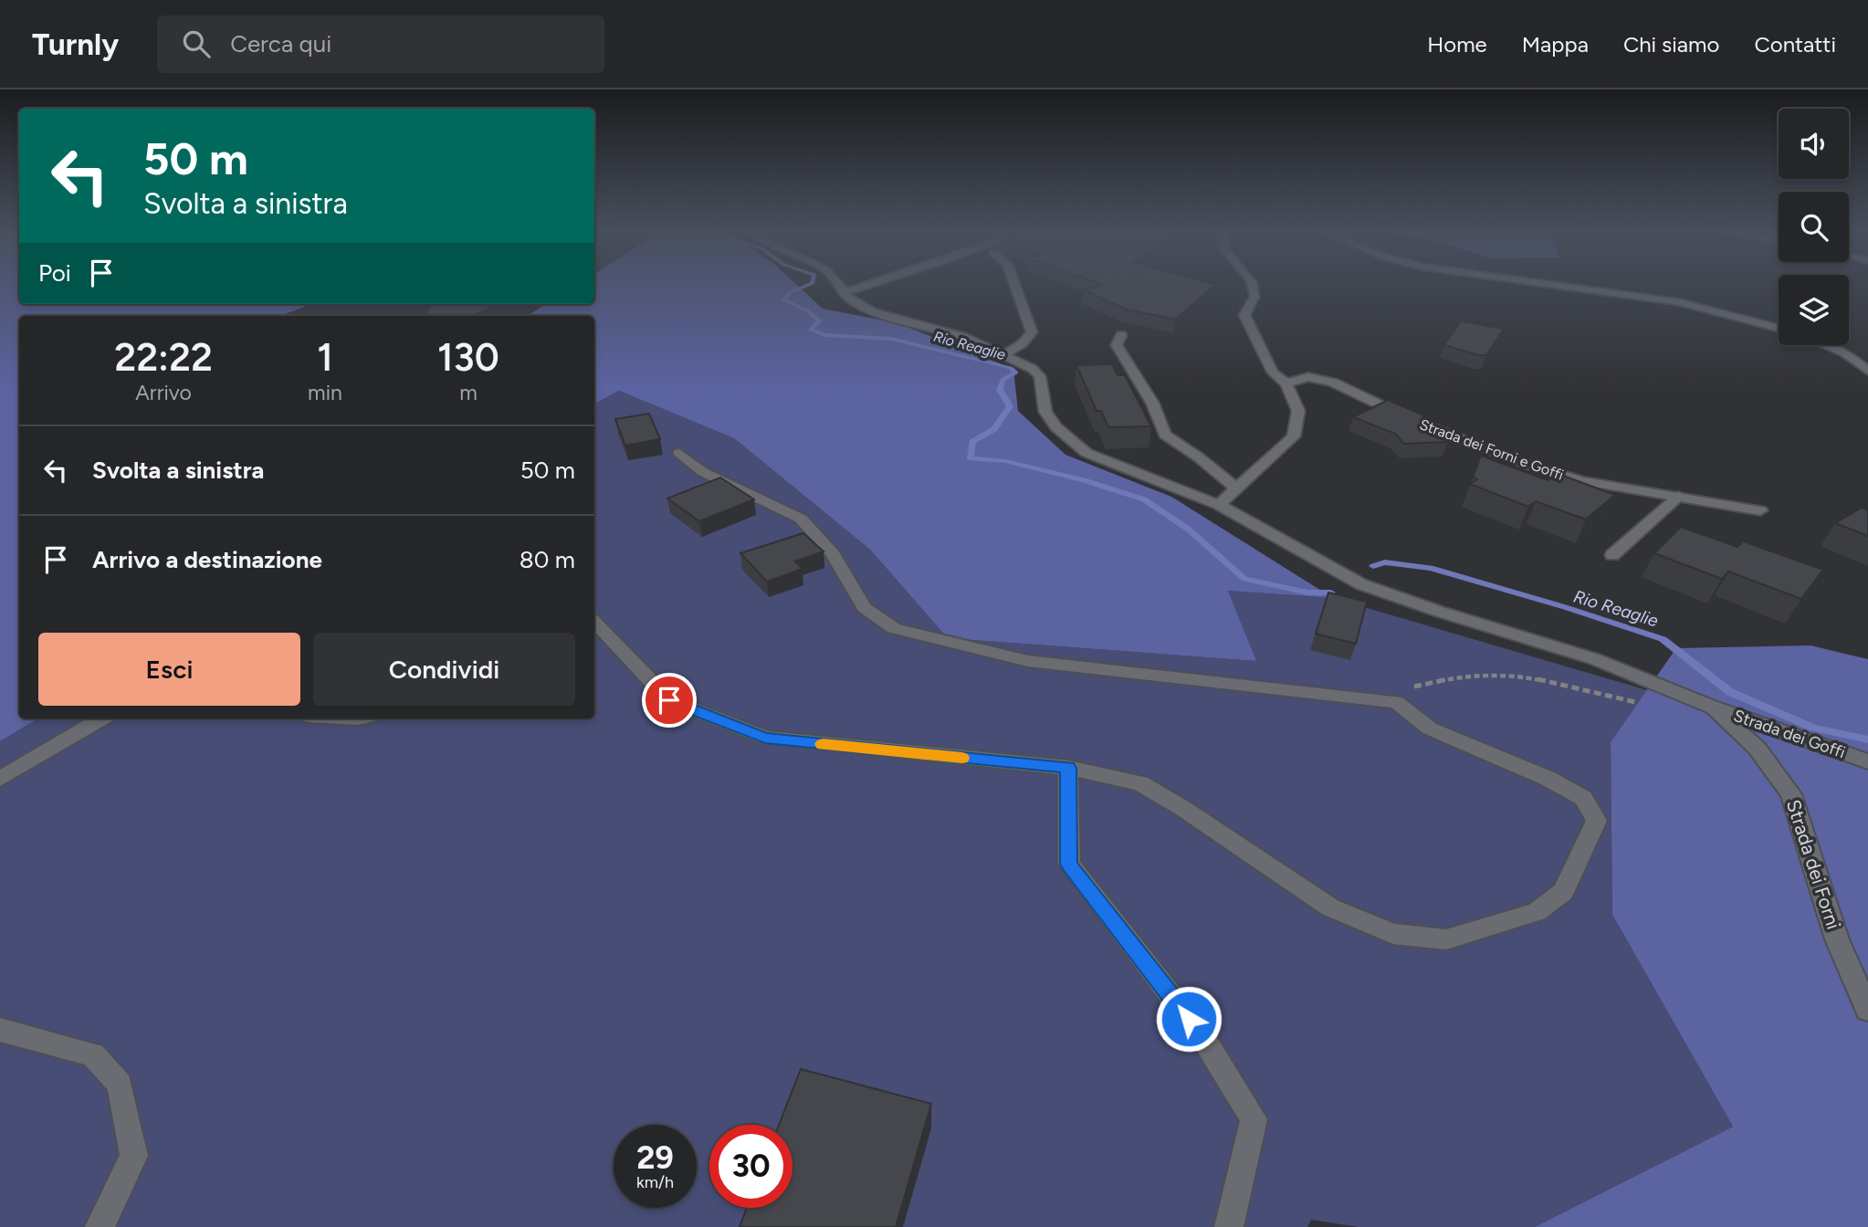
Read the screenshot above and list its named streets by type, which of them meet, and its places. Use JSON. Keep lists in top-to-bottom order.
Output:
{
  "streets": {
    "street": ["Strada dei Forni e Goffi", "Strada dei Goffi", "Strada dei Forni"]
  },
  "crossings": [
    ["Strada dei Goffi", "Strada dei Forni"]
  ],
  "water": ["Rio Reaglie"],
  "page": {
    "header": "Turnly",
    "search": "Cerca qui",
    "nav": [
      "Home",
      "Mappa",
      "Chi siamo",
      "Contatti"
    ],
    "turn": ["50 m", "Svolta a sinistra"],
    "then": "Poi",
    "eta": [
      "22:22",
      "Arrivo",
      "1",
      "min",
      "130",
      "m"
    ],
    "list": [
      {
        "name": "Svolta a sinistra",
        "value": "50 m"
      },
      {
        "name": "Arrivo a destinazione",
        "value": "80 m"
      }
    ],
    "buttons": ["Esci", "Condividi"],
    "speed": "29 km/h",
    "limit": "30"
  }
}
